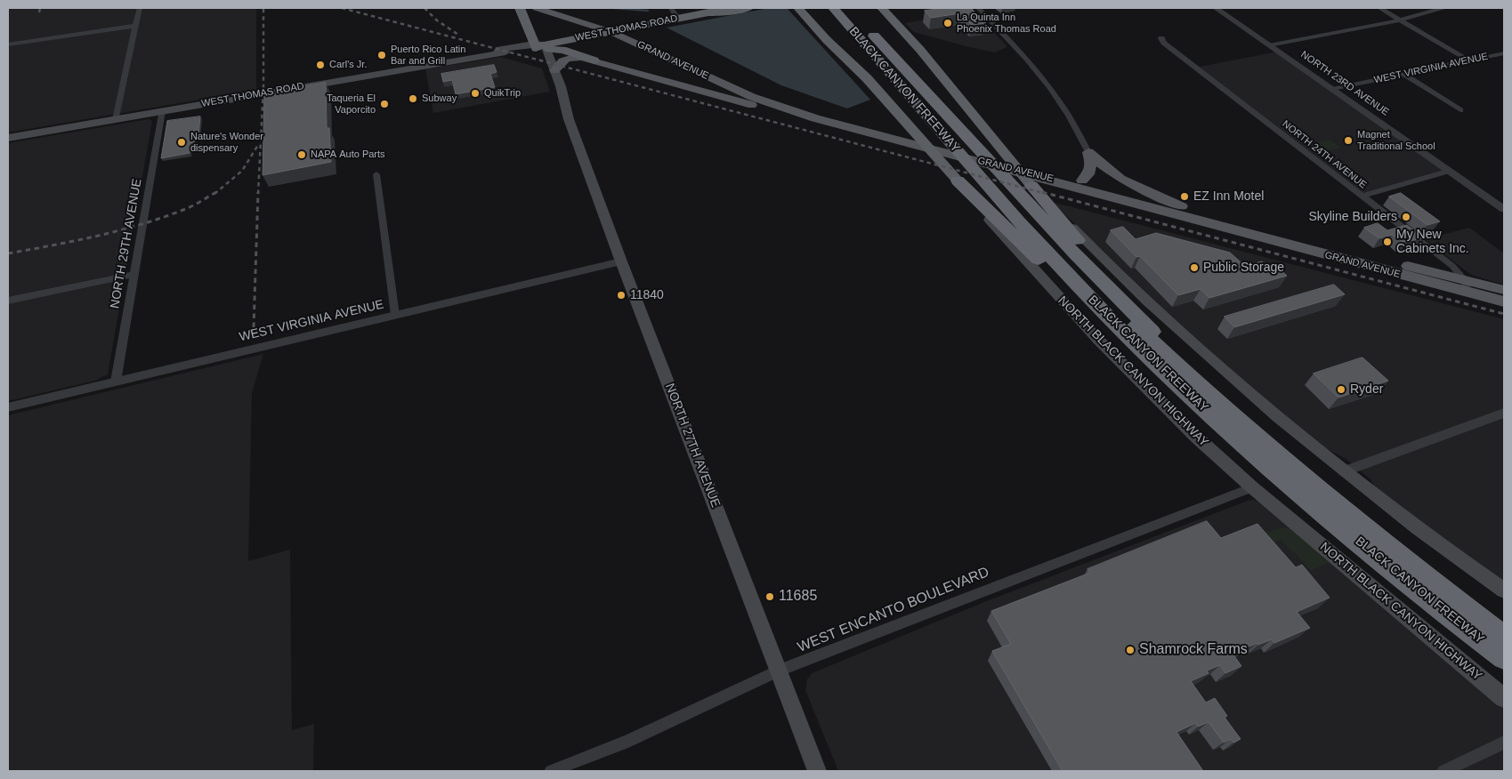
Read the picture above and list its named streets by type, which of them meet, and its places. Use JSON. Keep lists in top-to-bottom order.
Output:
{
  "streets": {
    "highway": [
      "WEST THOMAS ROAD",
      "BLACK CANYON FREEWAY",
      "NORTH BLACK CANYON HIGHWAY",
      "NORTH 27TH AVENUE"
    ],
    "main road": ["GRAND AVENUE"],
    "street": [
      "WEST VIRGINIA AVENUE",
      "NORTH 23RD AVENUE",
      "NORTH 24TH AVENUE",
      "NORTH 29TH AVENUE",
      "WEST ENCANTO BOULEVARD"
    ]
  },
  "crossings": [
    ["WEST THOMAS ROAD", "NORTH 29TH AVENUE"],
    ["WEST THOMAS ROAD", "NORTH 27TH AVENUE"],
    ["GRAND AVENUE", "NORTH 24TH AVENUE"],
    ["WEST VIRGINIA AVENUE", "NORTH 23RD AVENUE"],
    ["WEST VIRGINIA AVENUE", "NORTH 29TH AVENUE"],
    ["WEST VIRGINIA AVENUE", "NORTH 27TH AVENUE"],
    ["NORTH BLACK CANYON HIGHWAY", "WEST ENCANTO BOULEVARD"],
    ["NORTH 27TH AVENUE", "WEST ENCANTO BOULEVARD"]
  ],
  "places": [
    "La Quinta Inn Phoenix Thomas Road",
    "Puerto Rico Latin Bar and Grill",
    "Carl's Jr.",
    "QuikTrip",
    "Subway",
    "Taqueria El Vaporcito",
    "Magnet Traditional School",
    "Nature's Wonder dispensary",
    "NAPA Auto Parts",
    "EZ Inn Motel",
    "Skyline Builders",
    "My New Cabinets Inc.",
    "Public Storage",
    "11840",
    "Ryder",
    "11685",
    "Shamrock Farms"
  ]
}
